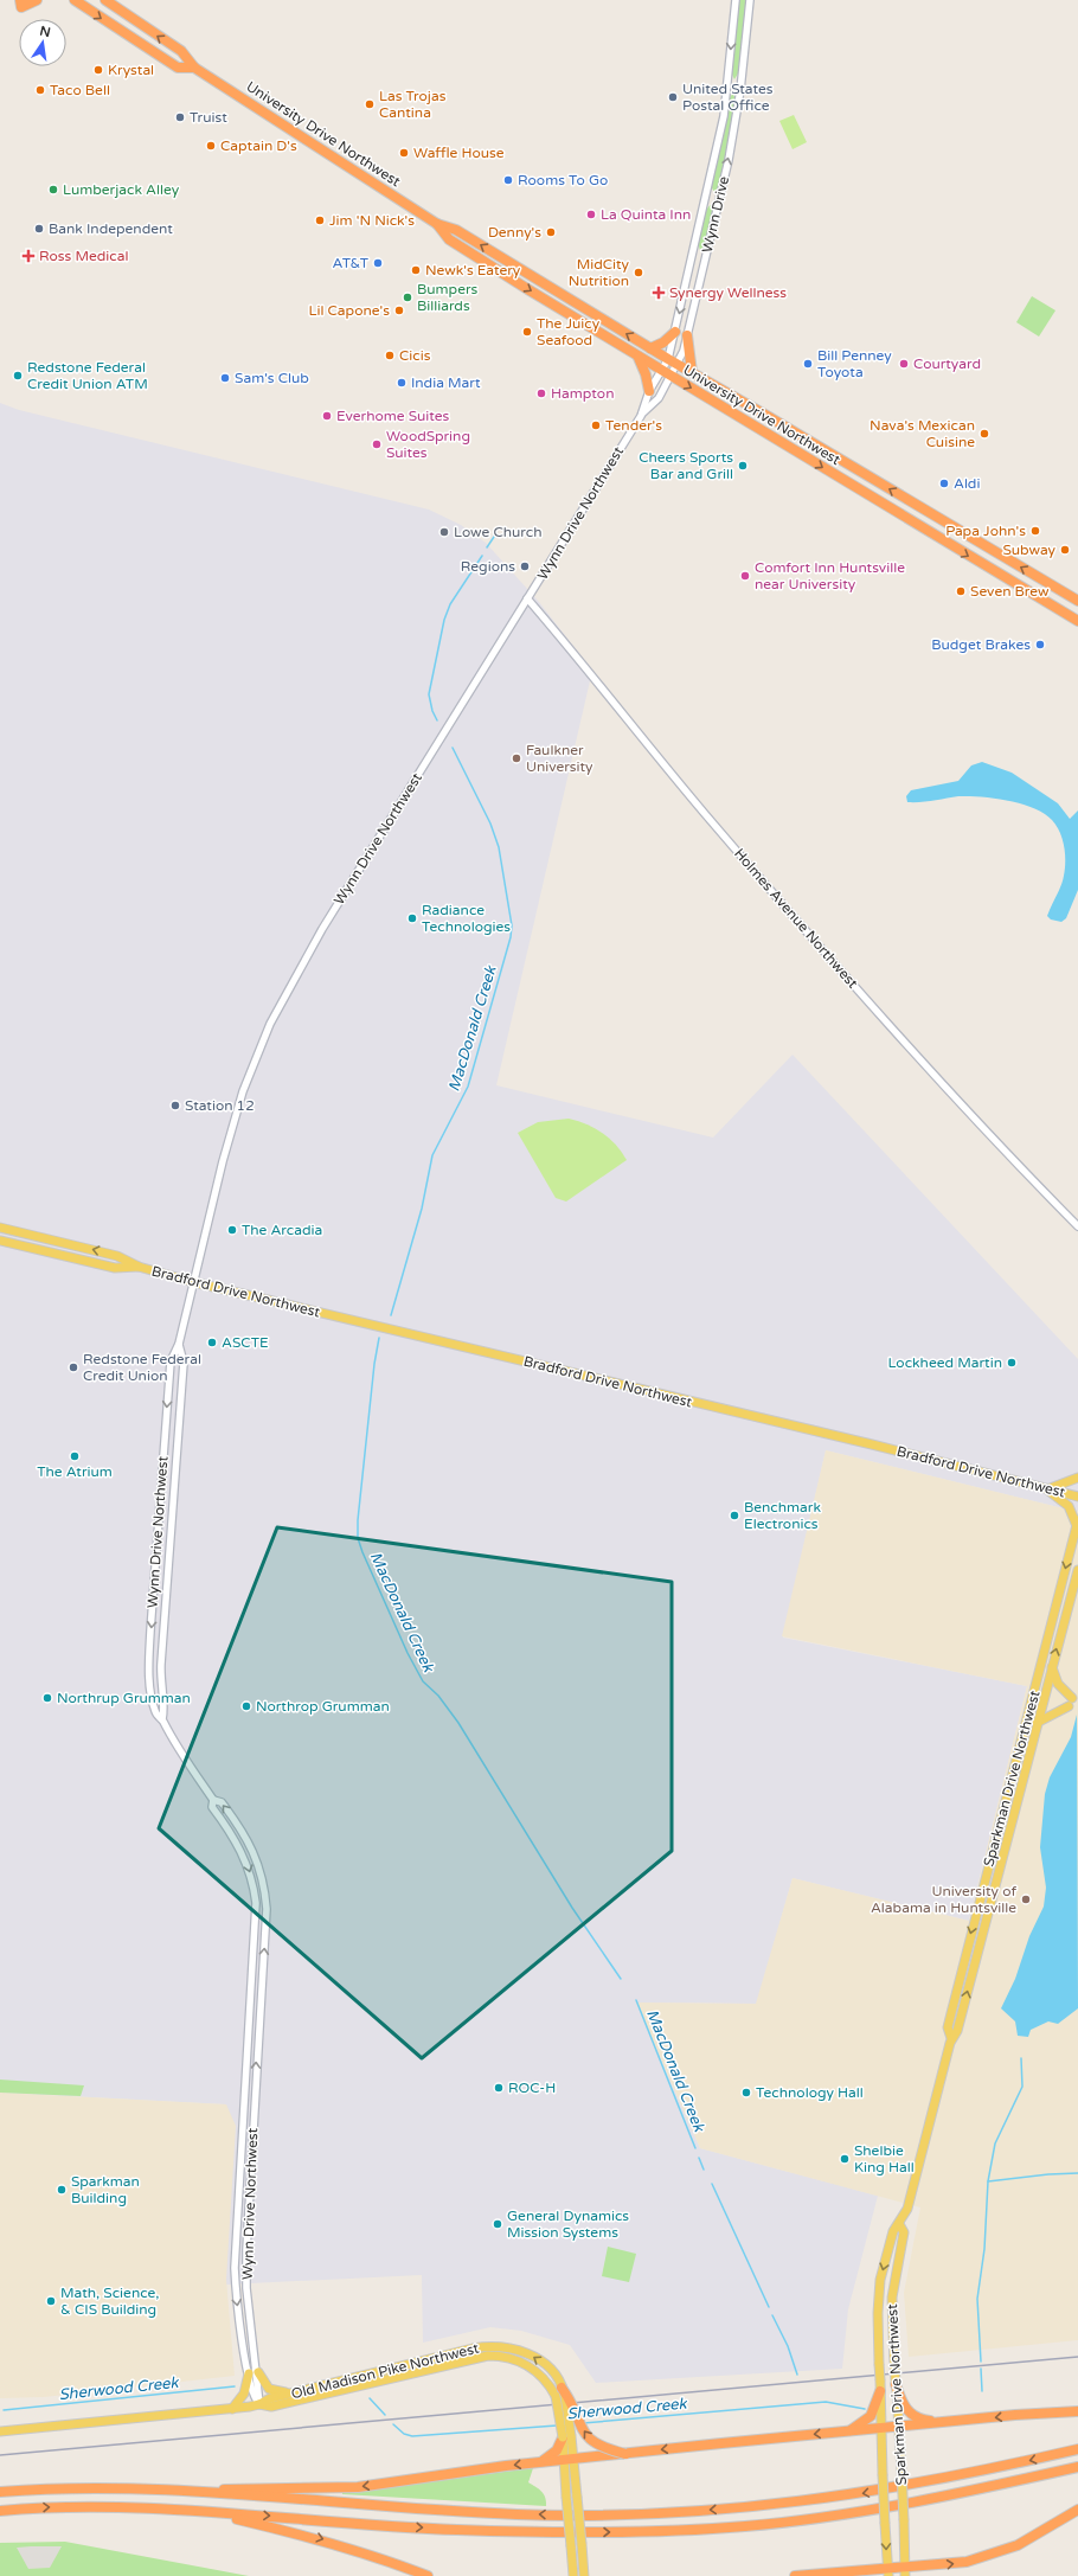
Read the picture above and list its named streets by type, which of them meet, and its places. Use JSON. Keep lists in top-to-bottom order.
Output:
{
  "streets": {
    "highway": ["University Drive Northwest"],
    "main road": ["Bradford Drive Northwest", "Sparkman Drive Northwest", "Old Madison Pike Northwest"],
    "street": ["Wynn Drive", "Wynn Drive Northwest", "Holmes Avenue Northwest"]
  },
  "crossings": [
    ["University Drive Northwest", "Wynn Drive"],
    ["University Drive Northwest", "Wynn Drive Northwest"],
    ["Wynn Drive", "Wynn Drive Northwest"],
    ["Wynn Drive Northwest", "Holmes Avenue Northwest"],
    ["Wynn Drive Northwest", "Bradford Drive Northwest"],
    ["Wynn Drive Northwest", "Old Madison Pike Northwest"]
  ],
  "water": ["MacDonald Creek", "Sherwood Creek"],
  "places": {
    "other": [
      "Krystal",
      "Taco Bell",
      "United States Postal Office",
      "Las Trojas Cantina",
      "Truist",
      "Captain D's",
      "Waffle House",
      "Rooms To Go",
      "Lumberjack Alley",
      "La Quinta Inn",
      "Jim 'N Nick's",
      "Bank Independent",
      "Denny's",
      "AT&T",
      "Newk's Eatery",
      "MidCity Nutrition",
      "Bumpers Billiards",
      "Lil Capone's",
      "The Juicy Seafood",
      "Cicis",
      "Bill Penney Toyota",
      "Courtyard",
      "Redstone Federal Credit Union ATM",
      "Sam's Club",
      "India Mart",
      "Hampton",
      "Everhome Suites",
      "Tender's",
      "Nava's Mexican Cuisine",
      "WoodSpring Suites",
      "Cheers Sports Bar and Grill",
      "Aldi",
      "Papa John's",
      "Lowe Church",
      "Subway",
      "Regions",
      "Comfort Inn Huntsville near University",
      "Seven Brew",
      "Budget Brakes",
      "Faulkner University",
      "Radiance Technologies",
      "Station 12",
      "The Arcadia",
      "ASCTE",
      "Lockheed Martin",
      "Redstone Federal Credit Union",
      "The Atrium",
      "Benchmark Electronics",
      "Northrup Grumman",
      "Northrop Grumman",
      "University of Alabama in Huntsville",
      "ROC-H",
      "Technology Hall",
      "Shelbie King Hall",
      "Sparkman Building",
      "General Dynamics Mission Systems",
      "Math, Science, & CIS Building"
    ],
    "health": ["Ross Medical", "Synergy Wellness"]
  },
  "north": "top"
}
